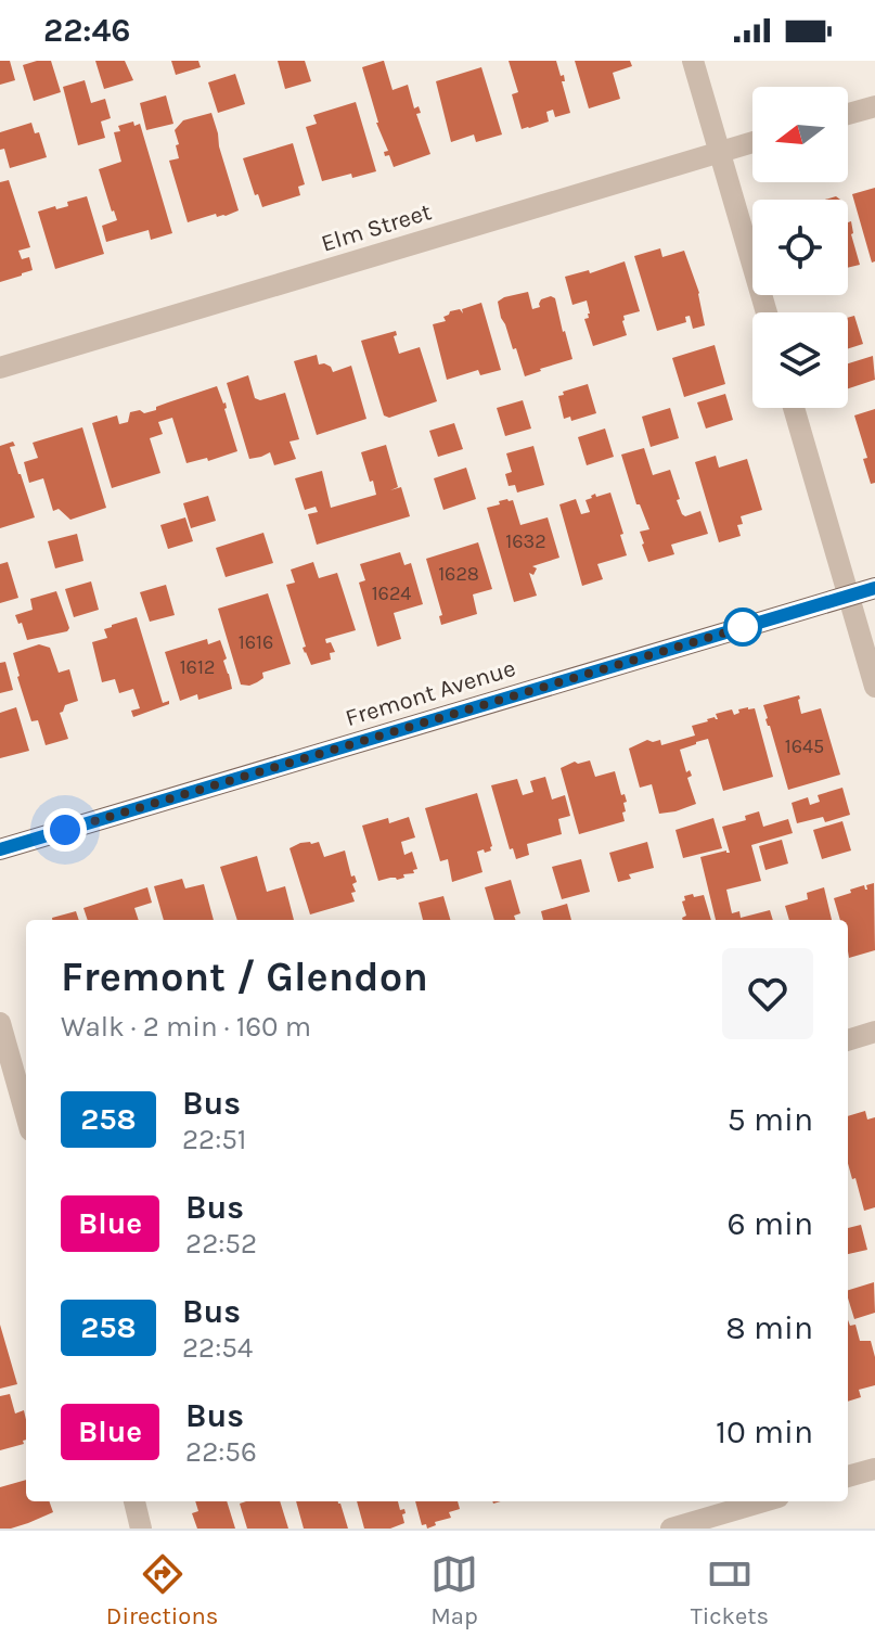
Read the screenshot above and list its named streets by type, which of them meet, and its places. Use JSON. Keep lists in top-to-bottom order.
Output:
{
  "streets": {
    "main road": ["Fremont Avenue"],
    "street": ["Elm Street"]
  },
  "lines": ["bus line 258"],
  "house_numbers": [
    "1632",
    "1628",
    "1624",
    "1616",
    "1612",
    "1645"
  ],
  "north": "left",
  "page": {
    "status": "22:46",
    "heading": ["Fremont / Glendon", "Walk · 2 min · 160 m"],
    "list": [
      {
        "mark": "258",
        "name": "Bus",
        "note": "22:51",
        "value": "5 min"
      },
      {
        "mark": "Blue",
        "name": "Bus",
        "note": "22:52",
        "value": "6 min"
      },
      {
        "mark": "258",
        "name": "Bus",
        "note": "22:54",
        "value": "8 min"
      },
      {
        "mark": "Blue",
        "name": "Bus",
        "note": "22:56",
        "value": "10 min"
      }
    ],
    "tabs": ["Directions", "Map", "Tickets"]
  }
}
